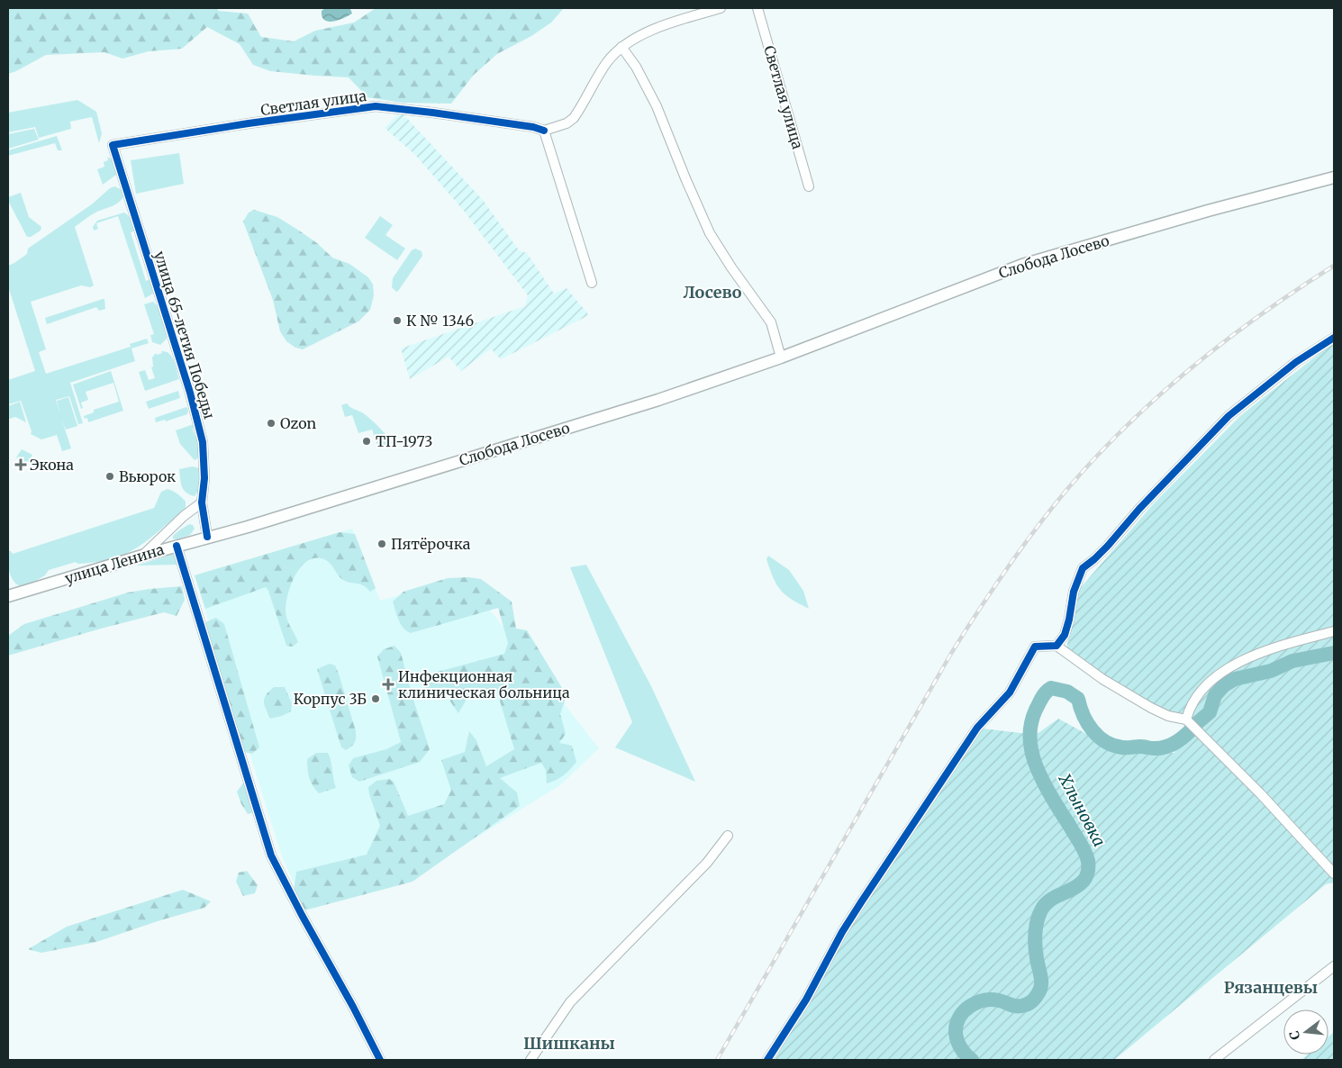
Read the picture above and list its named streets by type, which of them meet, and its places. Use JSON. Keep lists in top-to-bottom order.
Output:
{
  "streets": {
    "main road": ["Слобода Лосево", "улица Ленина"],
    "street": ["Светлая улица", "улица 65-летия Победы"]
  },
  "crossings": [
    ["Светлая улица", "улица 65-летия Победы"],
    ["Слобода Лосево", "улица Ленина"],
    ["улица 65-летия Победы", "улица Ленина"]
  ],
  "districts": ["Лосево", "Рязанцевы", "Шишканы"],
  "water": ["Хлыновка"],
  "places": {
    "other": [
      "К № 1346",
      "Ozon",
      "ТП-1973",
      "Вьюрок",
      "Пятёрочка",
      "Корпус 3Б"
    ],
    "health": ["Экона", "Инфекционная клиническая больница"]
  },
  "north": "left"
}
